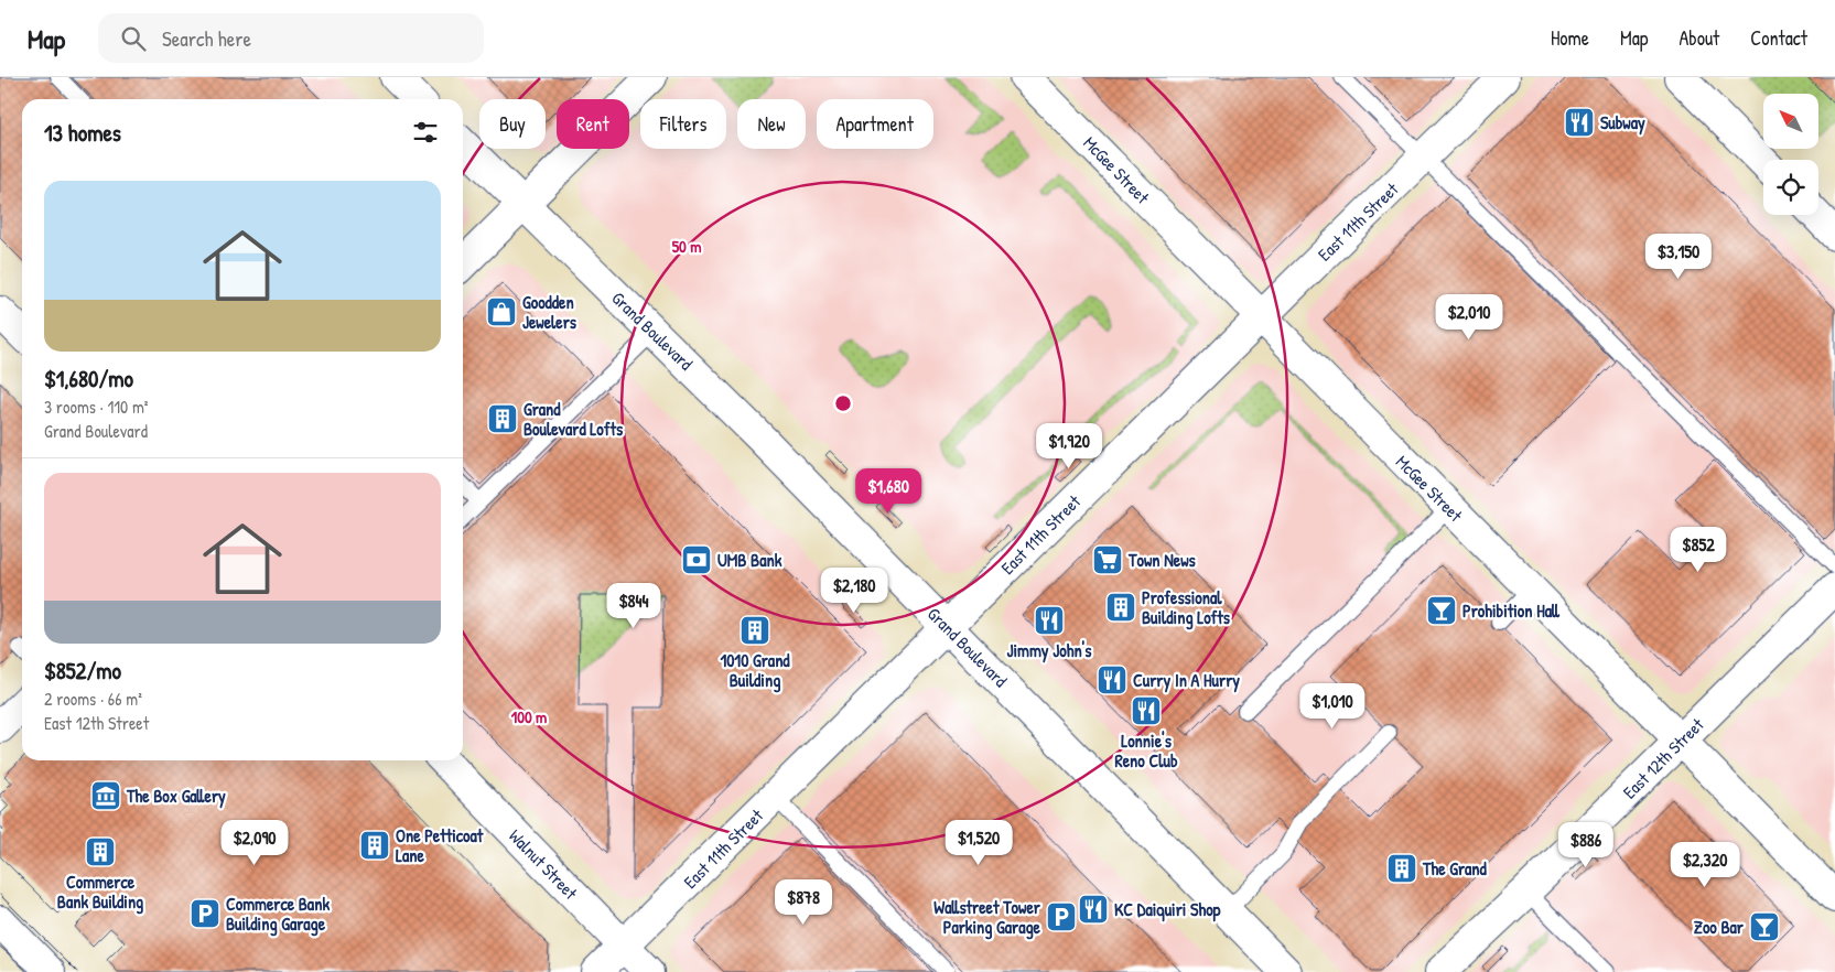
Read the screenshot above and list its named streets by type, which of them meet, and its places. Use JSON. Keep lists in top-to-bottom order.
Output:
{
  "streets": {
    "street": [
      "McGee Street",
      "East 11th Street",
      "Grand Boulevard",
      "East 12th Street",
      "Walnut Street"
    ]
  },
  "crossings": [
    ["McGee Street", "East 11th Street"],
    ["McGee Street", "East 12th Street"],
    ["East 11th Street", "Grand Boulevard"],
    ["East 11th Street", "Walnut Street"]
  ],
  "places": {
    "restaurant": [
      "Subway",
      "Jimmy John's",
      "Curry In A Hurry",
      "Lonnie's Reno Club",
      "KC Daiquiri Shop"
    ],
    "shop": ["Goodden Jewelers"],
    "building": [
      "Grand Boulevard Lofts",
      "Professional Building Lofts",
      "1010 Grand Building",
      "One Petticoat Lane",
      "Commerce Bank Building",
      "The Grand"
    ],
    "bank": ["UMB Bank"],
    "supermarket": ["Town News"],
    "bar": ["Prohibition Hall", "Zoo Bar"],
    "museum": ["The Box Gallery"],
    "parking": ["Commerce Bank Building Garage", "Wallstreet Tower Parking Garage"]
  },
  "north": "top left",
  "page": {
    "header": "Map",
    "search": "Search here",
    "nav": [
      "Home",
      "Map",
      "About",
      "Contact"
    ],
    "chip": [
      "Buy",
      "Rent",
      "Filters",
      "New",
      "Apartment"
    ],
    "heading": "13 homes",
    "list": [
      {
        "name": "$1,680/mo",
        "note": "3 rooms · 110 m² · Grand Boulevard"
      },
      {
        "name": "$852/mo",
        "note": "2 rooms · 66 m² · East 12th Street"
      }
    ],
    "price": [
      "$3,150",
      "$2,010",
      "$1,920",
      "$1,680",
      "$852",
      "$2,180",
      "$844",
      "$1,010",
      "$2,090",
      "$1,520",
      "$886",
      "$2,320",
      "$878"
    ]
  },
  "rings": ["50 m", "100 m"]
}
